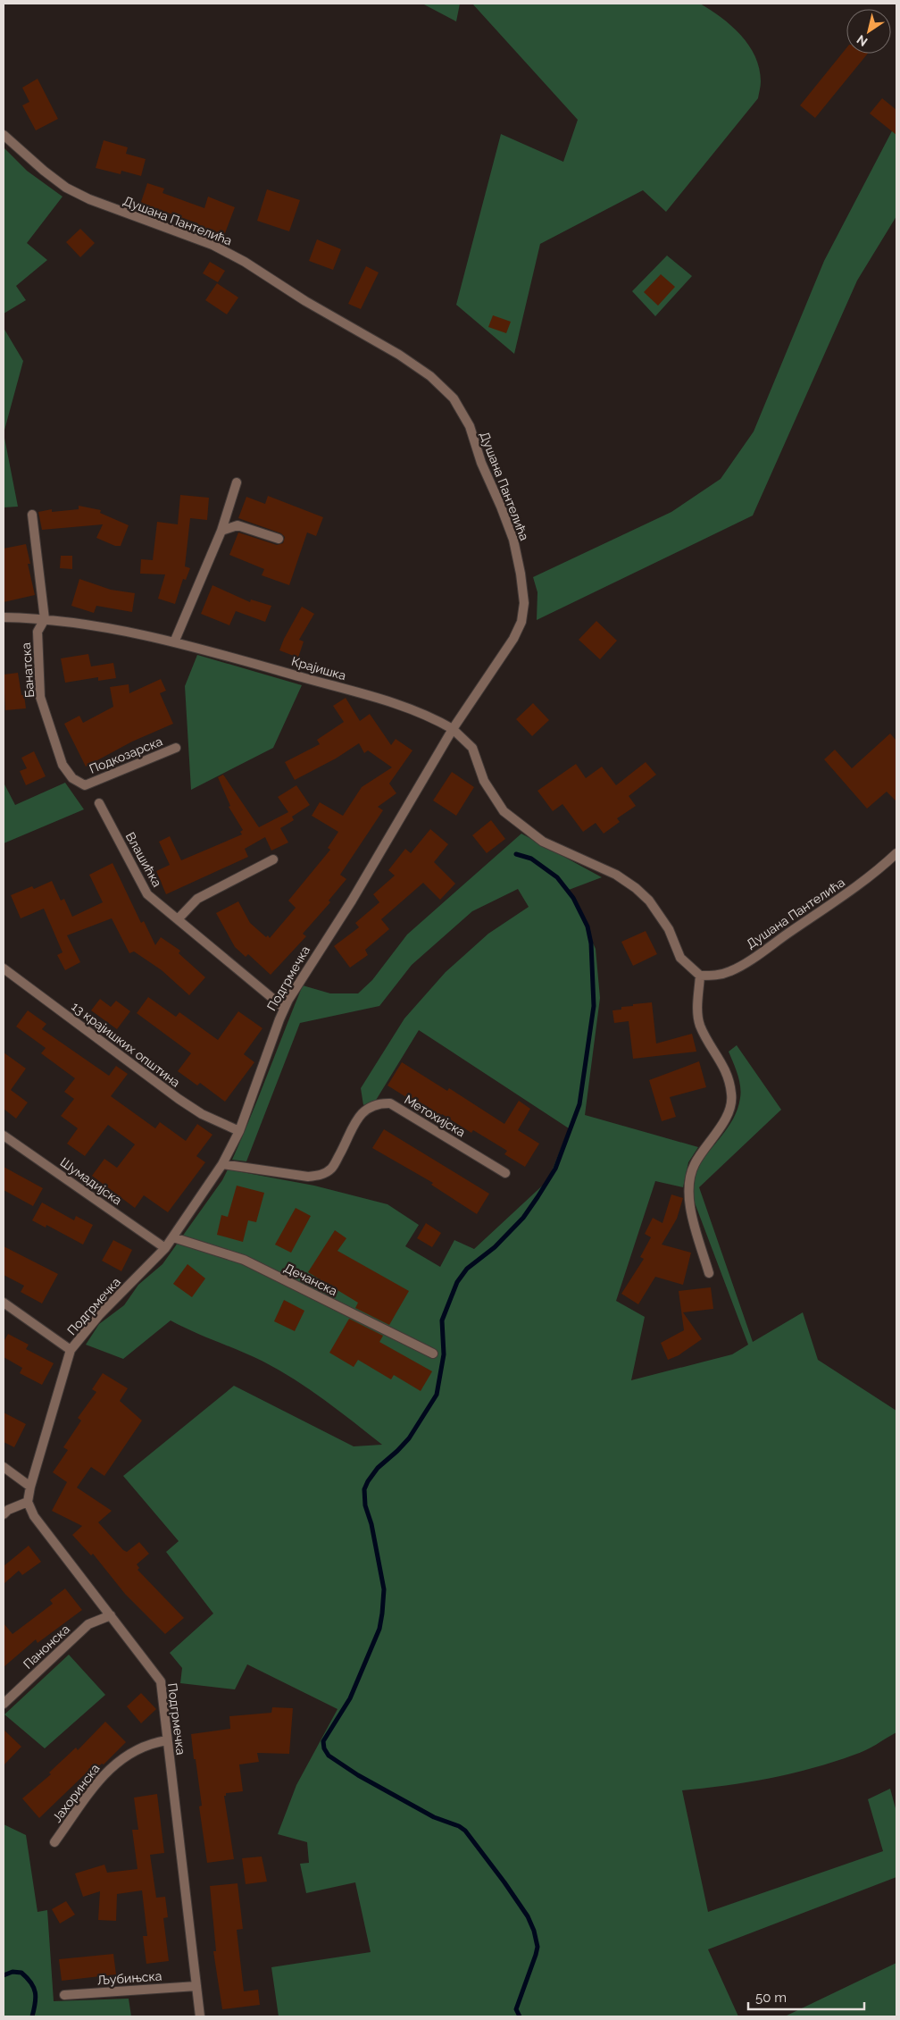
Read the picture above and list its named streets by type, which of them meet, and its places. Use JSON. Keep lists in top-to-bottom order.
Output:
{
  "streets": {
    "street": [
      "Душана Пантелића",
      "Крајишка",
      "Банатска",
      "Подкозарска",
      "Влашићка",
      "Подгрмечка",
      "13 крајишких општина",
      "Метохијска",
      "Шумадијска",
      "Дечанска",
      "Панонска",
      "Јахоринска",
      "Љубињска"
    ]
  },
  "crossings": [
    ["Душана Пантелића", "Крајишка"],
    ["Душана Пантелића", "Подгрмечка"],
    ["Крајишка", "Банатска"],
    ["Крајишка", "Подгрмечка"],
    ["Банатска", "Подкозарска"],
    ["Влашићка", "Подгрмечка"],
    ["Подгрмечка", "13 крајишких општина"],
    ["Подгрмечка", "Метохијска"],
    ["Подгрмечка", "Шумадијска"],
    ["Подгрмечка", "Дечанска"],
    ["Подгрмечка", "Панонска"],
    ["Подгрмечка", "Јахоринска"],
    ["Подгрмечка", "Љубињска"]
  ],
  "scale_bar": "50 m",
  "north": "bottom left"
}
